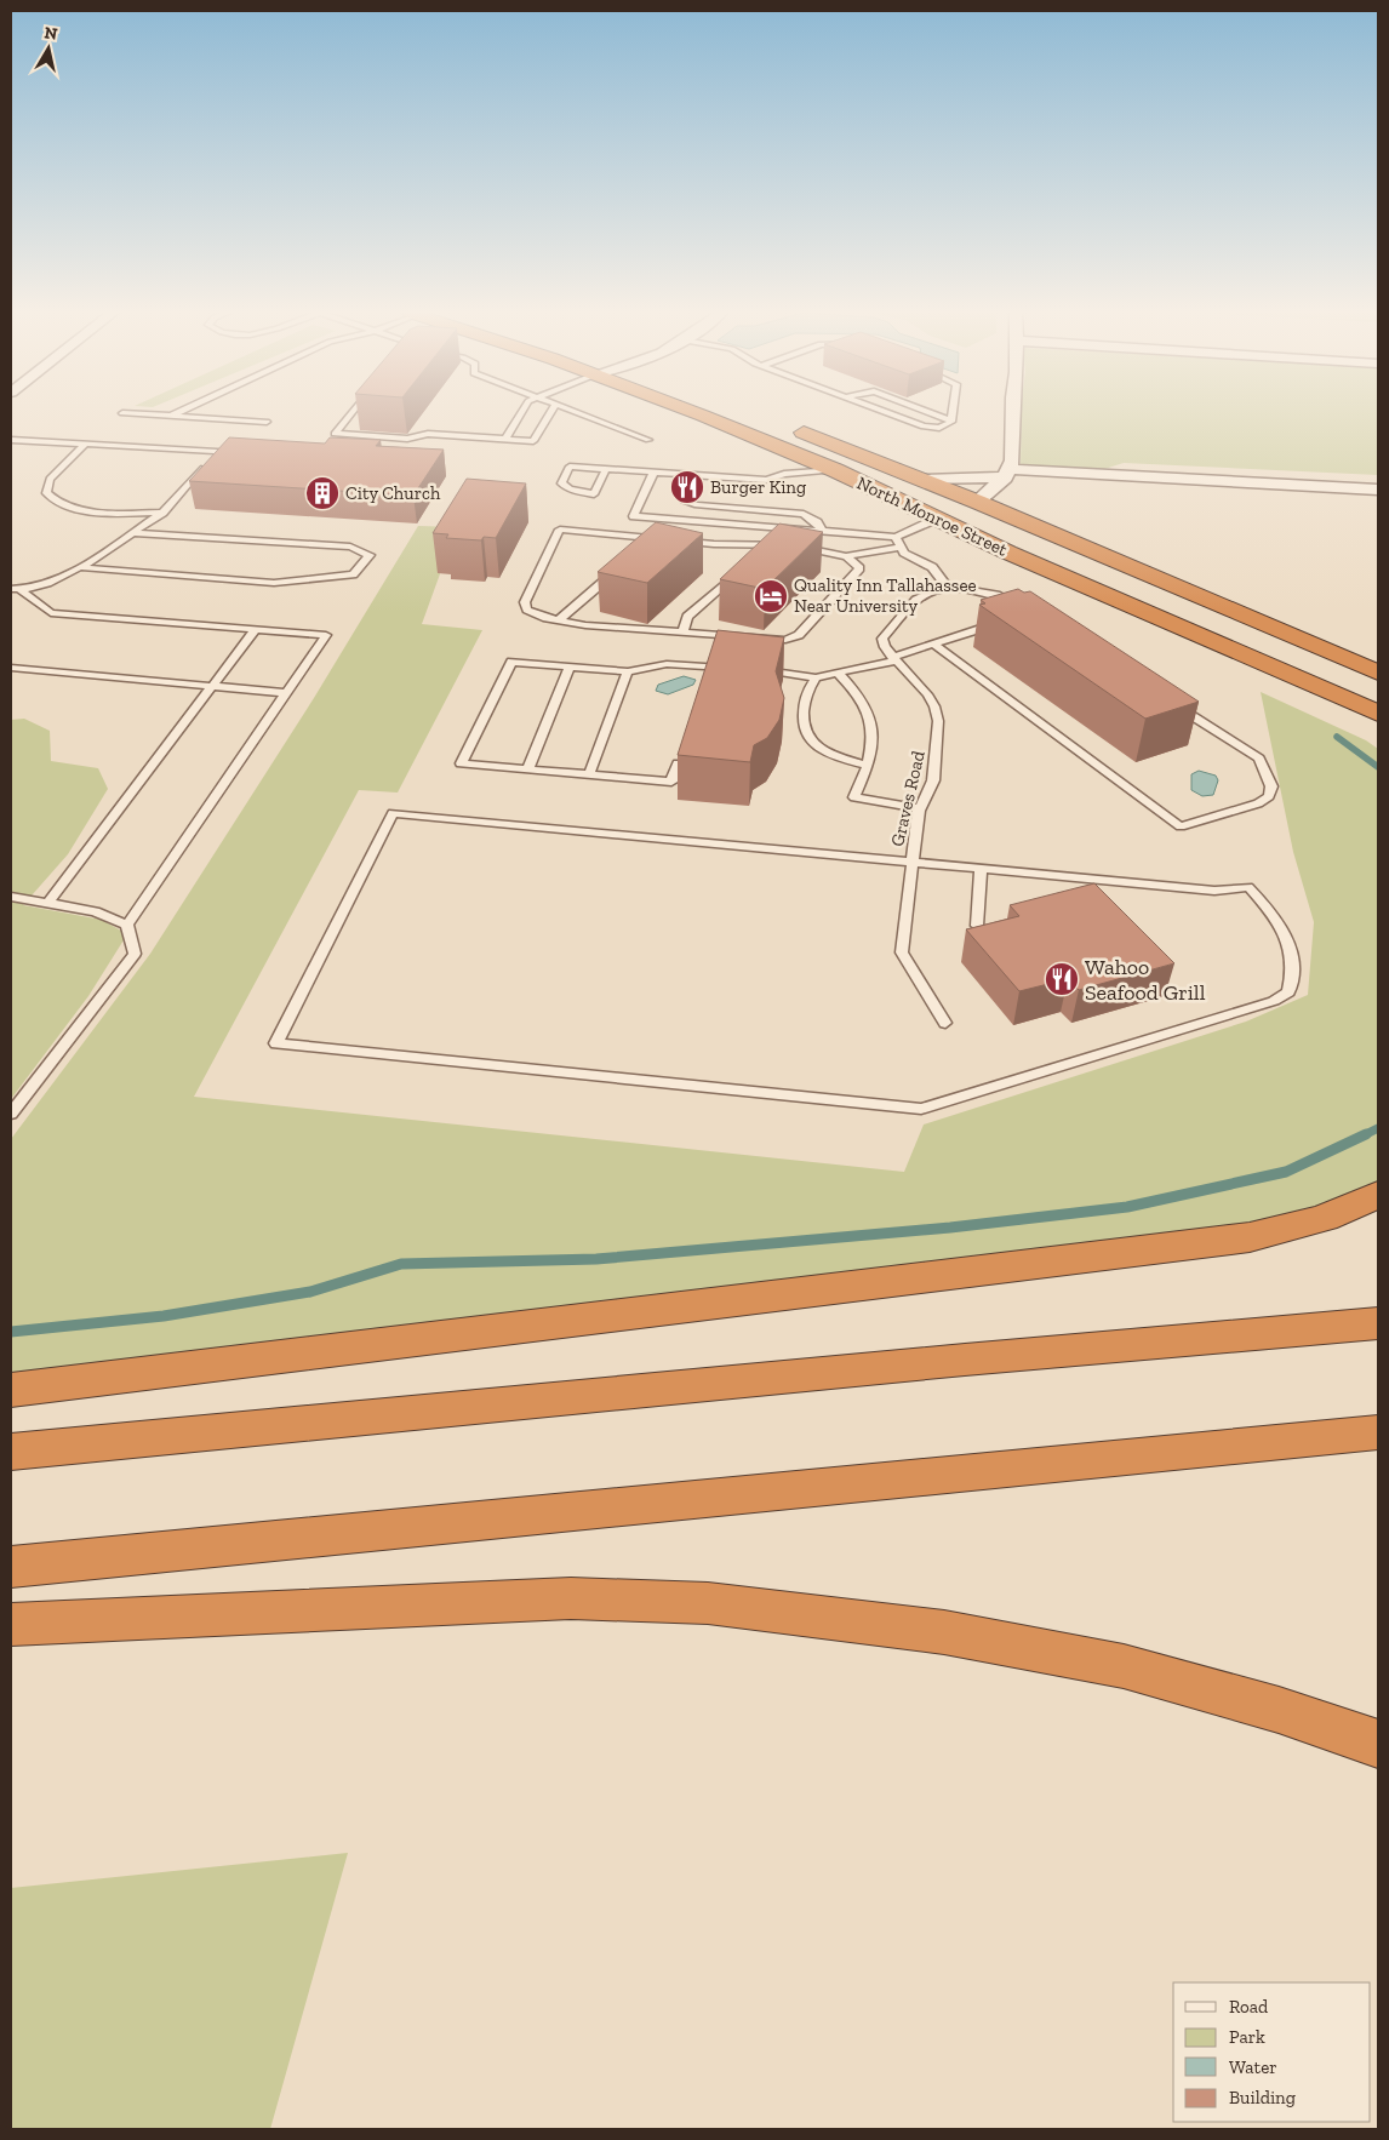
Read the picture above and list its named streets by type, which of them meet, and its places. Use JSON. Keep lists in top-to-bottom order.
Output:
{
  "streets": {
    "highway": ["North Monroe Street"],
    "lane": ["Graves Road"]
  },
  "places": {
    "restaurant": ["Burger King", "Wahoo Seafood Grill"],
    "building": ["City Church"],
    "hotel": ["Quality Inn Tallahassee Near University"]
  },
  "legend": [
    "Road",
    "Park",
    "Water",
    "Building"
  ],
  "north": "top"
}
